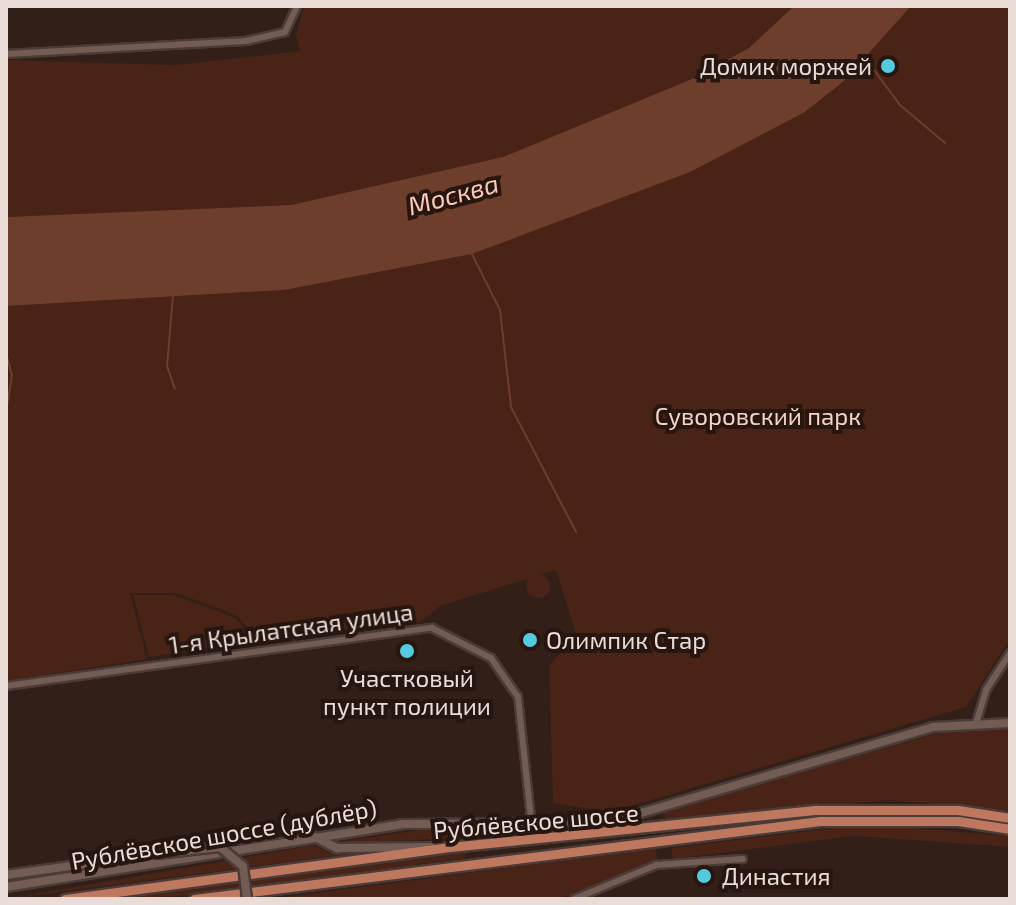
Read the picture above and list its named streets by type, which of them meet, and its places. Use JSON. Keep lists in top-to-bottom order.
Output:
{
  "streets": {
    "main road": ["Рублёвское шоссе", "Рублёвское шоссе (дублёр)"],
    "street": ["1-я Крылатская улица"]
  },
  "crossings": [
    ["1-я Крылатская улица", "Рублёвское шоссе (дублёр)"]
  ],
  "water": ["Москва"],
  "parks": ["Суворовский парк"],
  "places": [
    "Домик моржей",
    "Олимпик Стар",
    "Участковый пункт полиции",
    "Династия"
  ]
}
